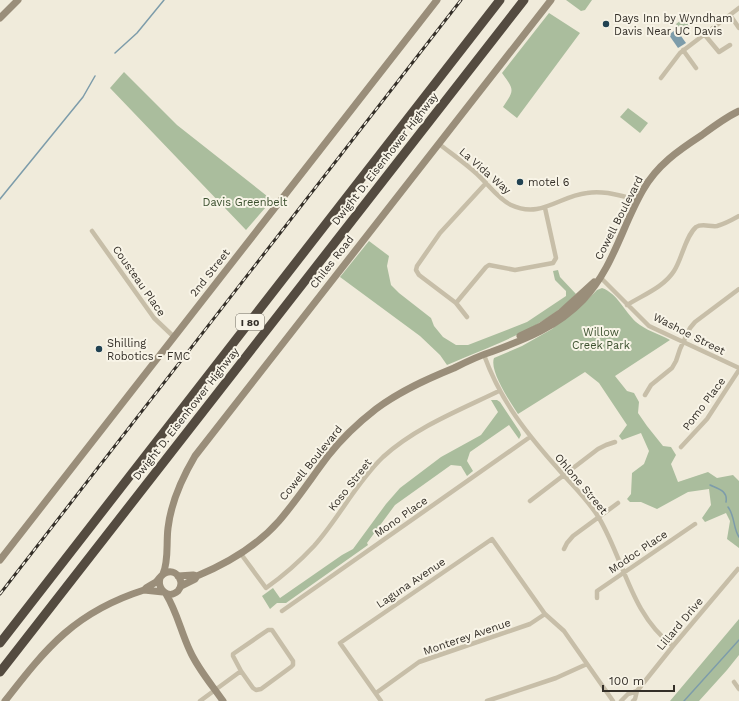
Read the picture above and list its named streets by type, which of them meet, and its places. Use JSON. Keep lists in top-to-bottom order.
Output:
{
  "streets": {
    "highway": ["Dwight D. Eisenhower Highway", "I 80"],
    "street": [
      "La Vida Way",
      "Cowell Boulevard",
      "Chiles Road",
      "2nd Street",
      "Cousteau Place",
      "Washoe Street",
      "Pomo Place",
      "Ohlone Street",
      "Koso Street",
      "Mono Place",
      "Modoc Place",
      "Laguna Avenue",
      "Lillard Drive",
      "Monterey Avenue"
    ]
  },
  "crossings": [
    ["La Vida Way", "Cowell Boulevard"],
    ["La Vida Way", "Chiles Road"],
    ["Cowell Boulevard", "Washoe Street"],
    ["Cowell Boulevard", "Ohlone Street"],
    ["Cowell Boulevard", "Koso Street"],
    ["2nd Street", "Cousteau Place"],
    ["Washoe Street", "Pomo Place"],
    ["Ohlone Street", "Koso Street"],
    ["Ohlone Street", "Mono Place"],
    ["Ohlone Street", "Modoc Place"],
    ["Ohlone Street", "Lillard Drive"],
    ["Laguna Avenue", "Monterey Avenue"]
  ],
  "parks": ["Davis Greenbelt", "Willow Creek Park"],
  "places": ["Days Inn by Wyndham Davis Near UC Davis", "motel 6", "Shilling Robotics - FMC"],
  "scale_bar": "100 m"
}
